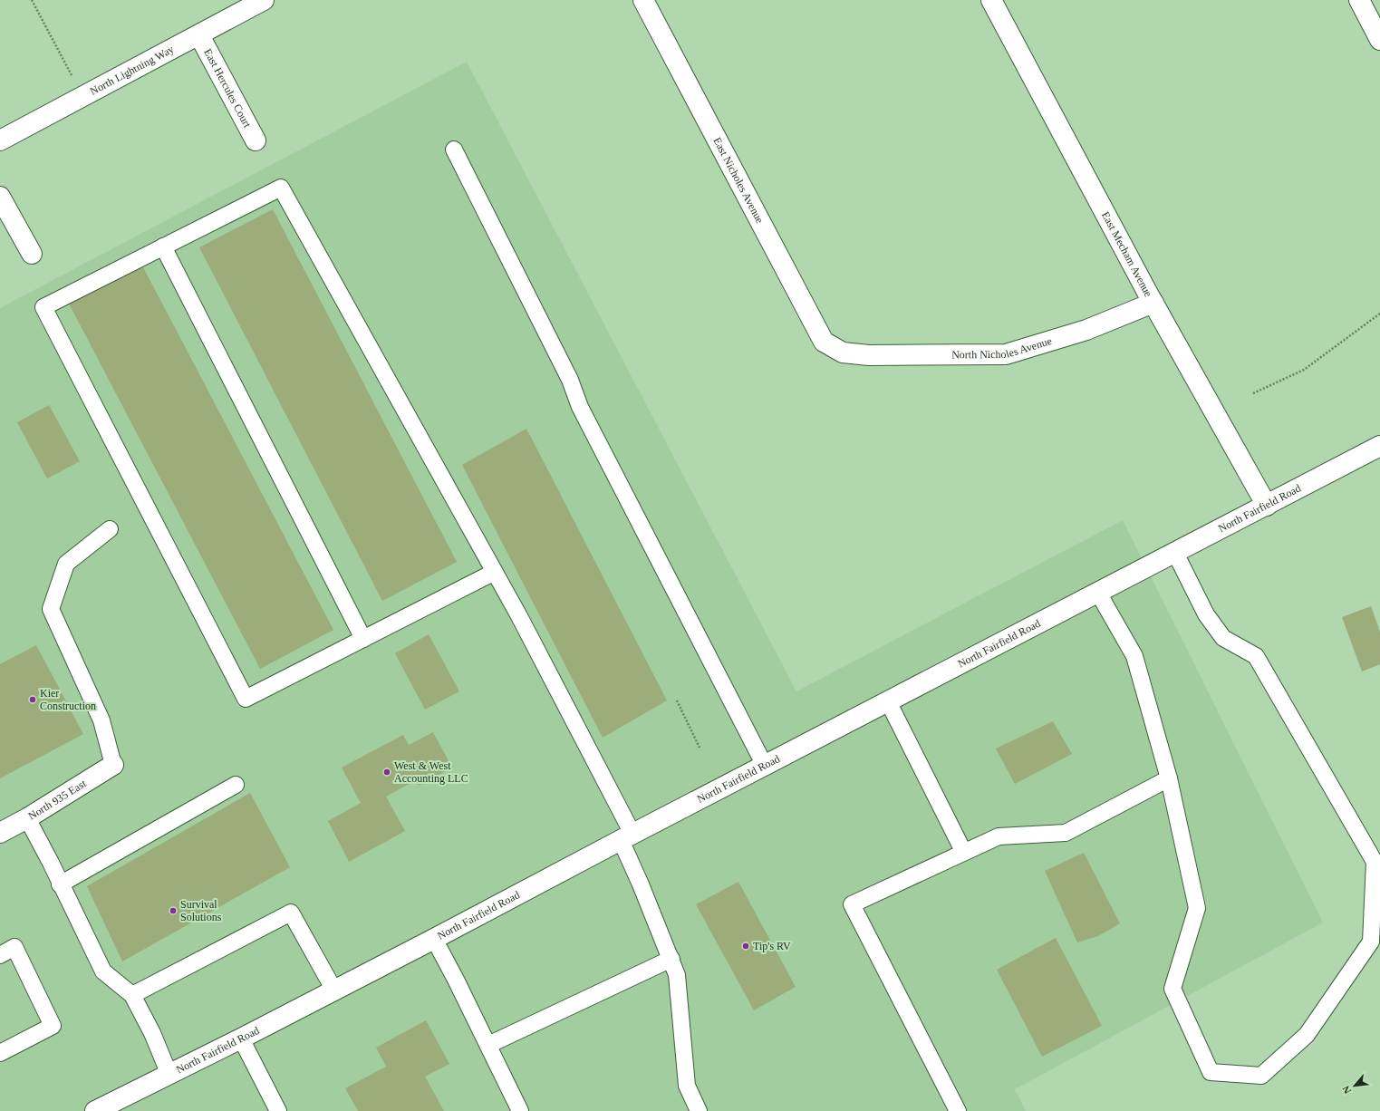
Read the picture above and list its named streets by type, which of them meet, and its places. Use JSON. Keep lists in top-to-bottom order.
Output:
{
  "streets": {
    "street": [
      "North Lightning Way",
      "East Hercules Court",
      "East Nicholes Avenue",
      "East Mecham Avenue",
      "North Nicholes Avenue",
      "North Fairfield Road",
      "North 935 East"
    ]
  },
  "crossings": [
    ["North Lightning Way", "East Hercules Court"],
    ["East Nicholes Avenue", "North Nicholes Avenue"],
    ["East Mecham Avenue", "North Nicholes Avenue"],
    ["East Mecham Avenue", "North Fairfield Road"]
  ],
  "places": [
    "Kier Construction",
    "West & West Accounting LLC",
    "Survival Solutions",
    "Tip's RV"
  ],
  "north": "bottom left"
}
